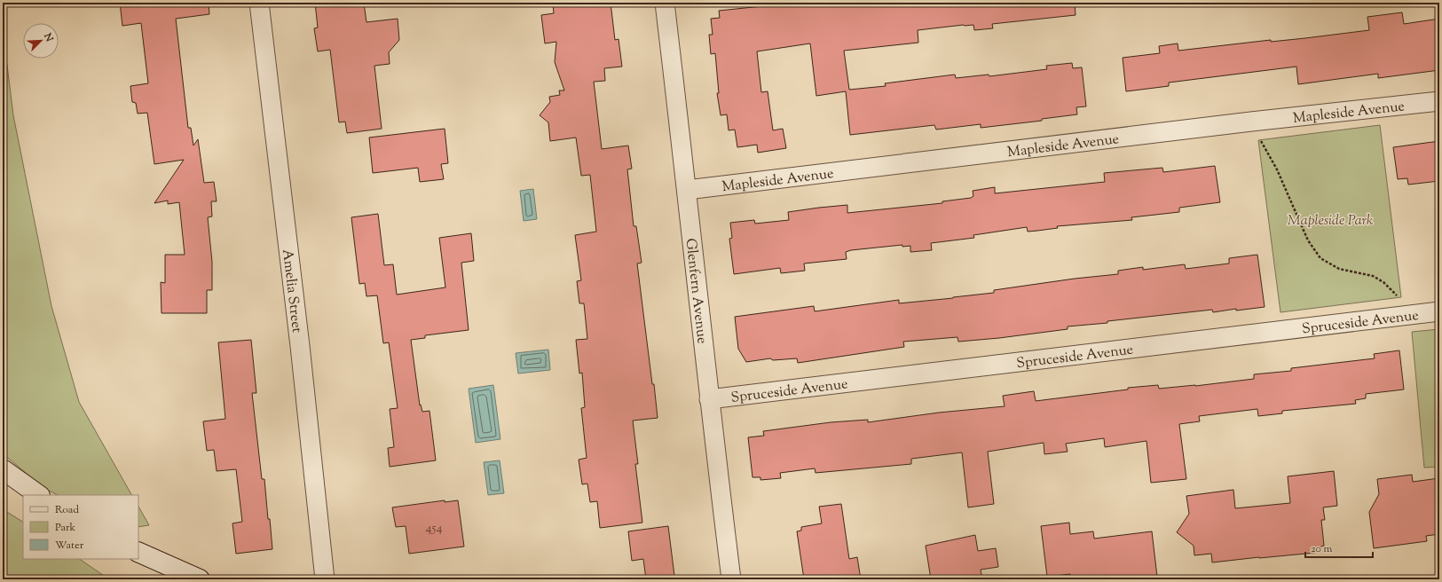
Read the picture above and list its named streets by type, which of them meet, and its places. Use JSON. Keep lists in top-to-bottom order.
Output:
{
  "streets": {
    "street": [
      "Mapleside Avenue",
      "Amelia Street",
      "Glenfern Avenue",
      "Spruceside Avenue"
    ]
  },
  "crossings": [
    ["Mapleside Avenue", "Glenfern Avenue"],
    ["Glenfern Avenue", "Spruceside Avenue"]
  ],
  "parks": ["Mapleside Park"],
  "house_numbers": ["454"],
  "legend": ["Road", "Park", "Water"],
  "scale_bar": "20 m",
  "north": "top right"
}
